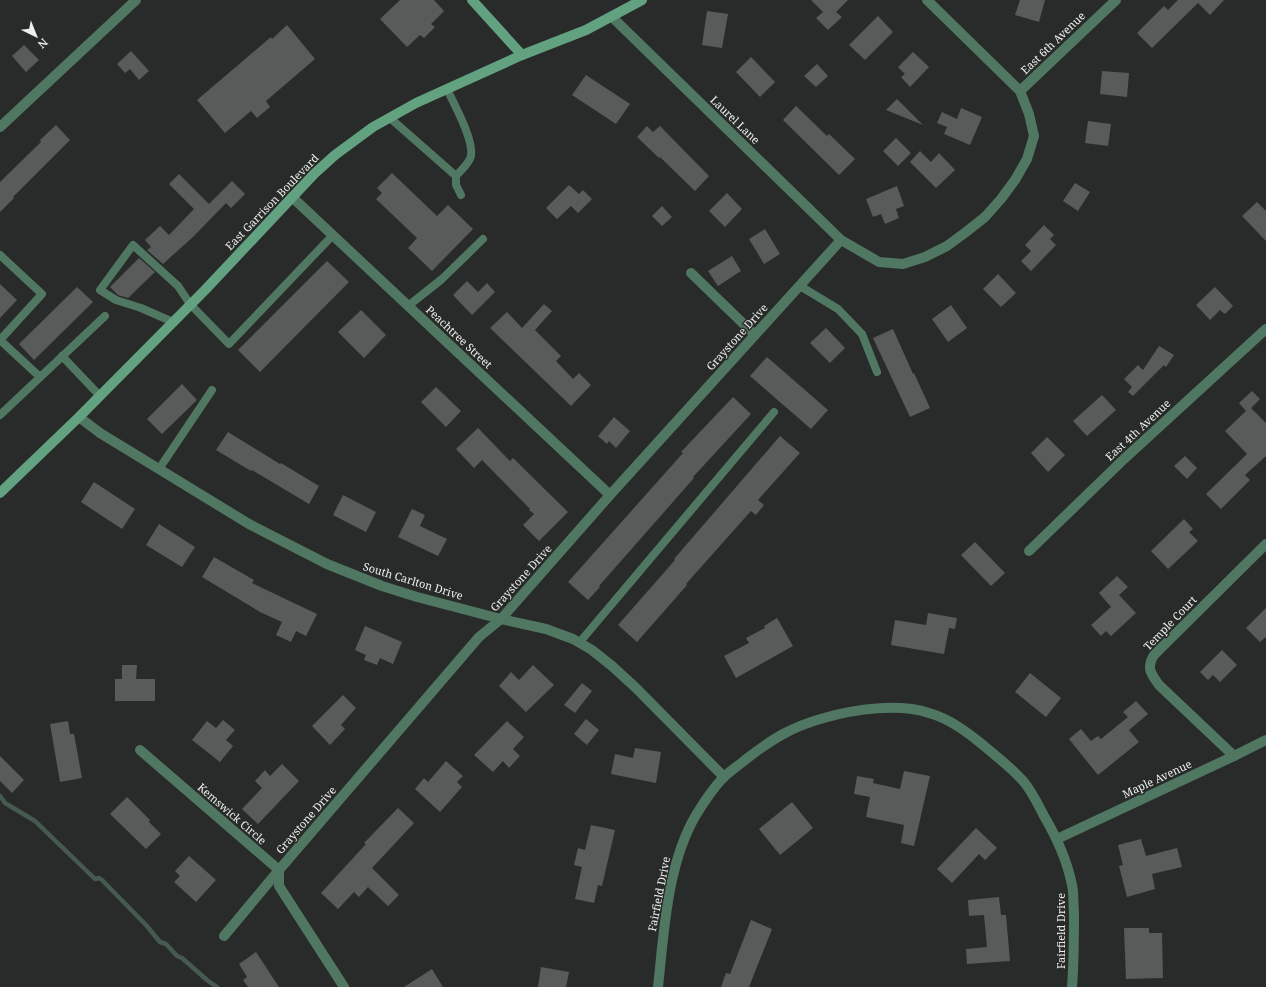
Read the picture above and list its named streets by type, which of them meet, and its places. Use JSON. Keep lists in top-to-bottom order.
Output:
{
  "streets": {
    "main road": ["East Garrison Boulevard"],
    "street": [
      "East 6th Avenue",
      "Laurel Lane",
      "Peachtree Street",
      "Graystone Drive",
      "East 4th Avenue",
      "South Carlton Drive",
      "Temple Court",
      "Maple Avenue",
      "Kemswick Circle",
      "Fairfield Drive"
    ]
  },
  "crossings": [
    ["East 6th Avenue", "Laurel Lane"],
    ["East 6th Avenue", "Graystone Drive"],
    ["Laurel Lane", "East Garrison Boulevard"],
    ["Laurel Lane", "Graystone Drive"],
    ["East Garrison Boulevard", "Peachtree Street"],
    ["East Garrison Boulevard", "South Carlton Drive"],
    ["Peachtree Street", "Graystone Drive"],
    ["Graystone Drive", "South Carlton Drive"],
    ["Graystone Drive", "Kemswick Circle"],
    ["South Carlton Drive", "Fairfield Drive"],
    ["Temple Court", "Maple Avenue"],
    ["Maple Avenue", "Fairfield Drive"]
  ],
  "north": "bottom right"
}
